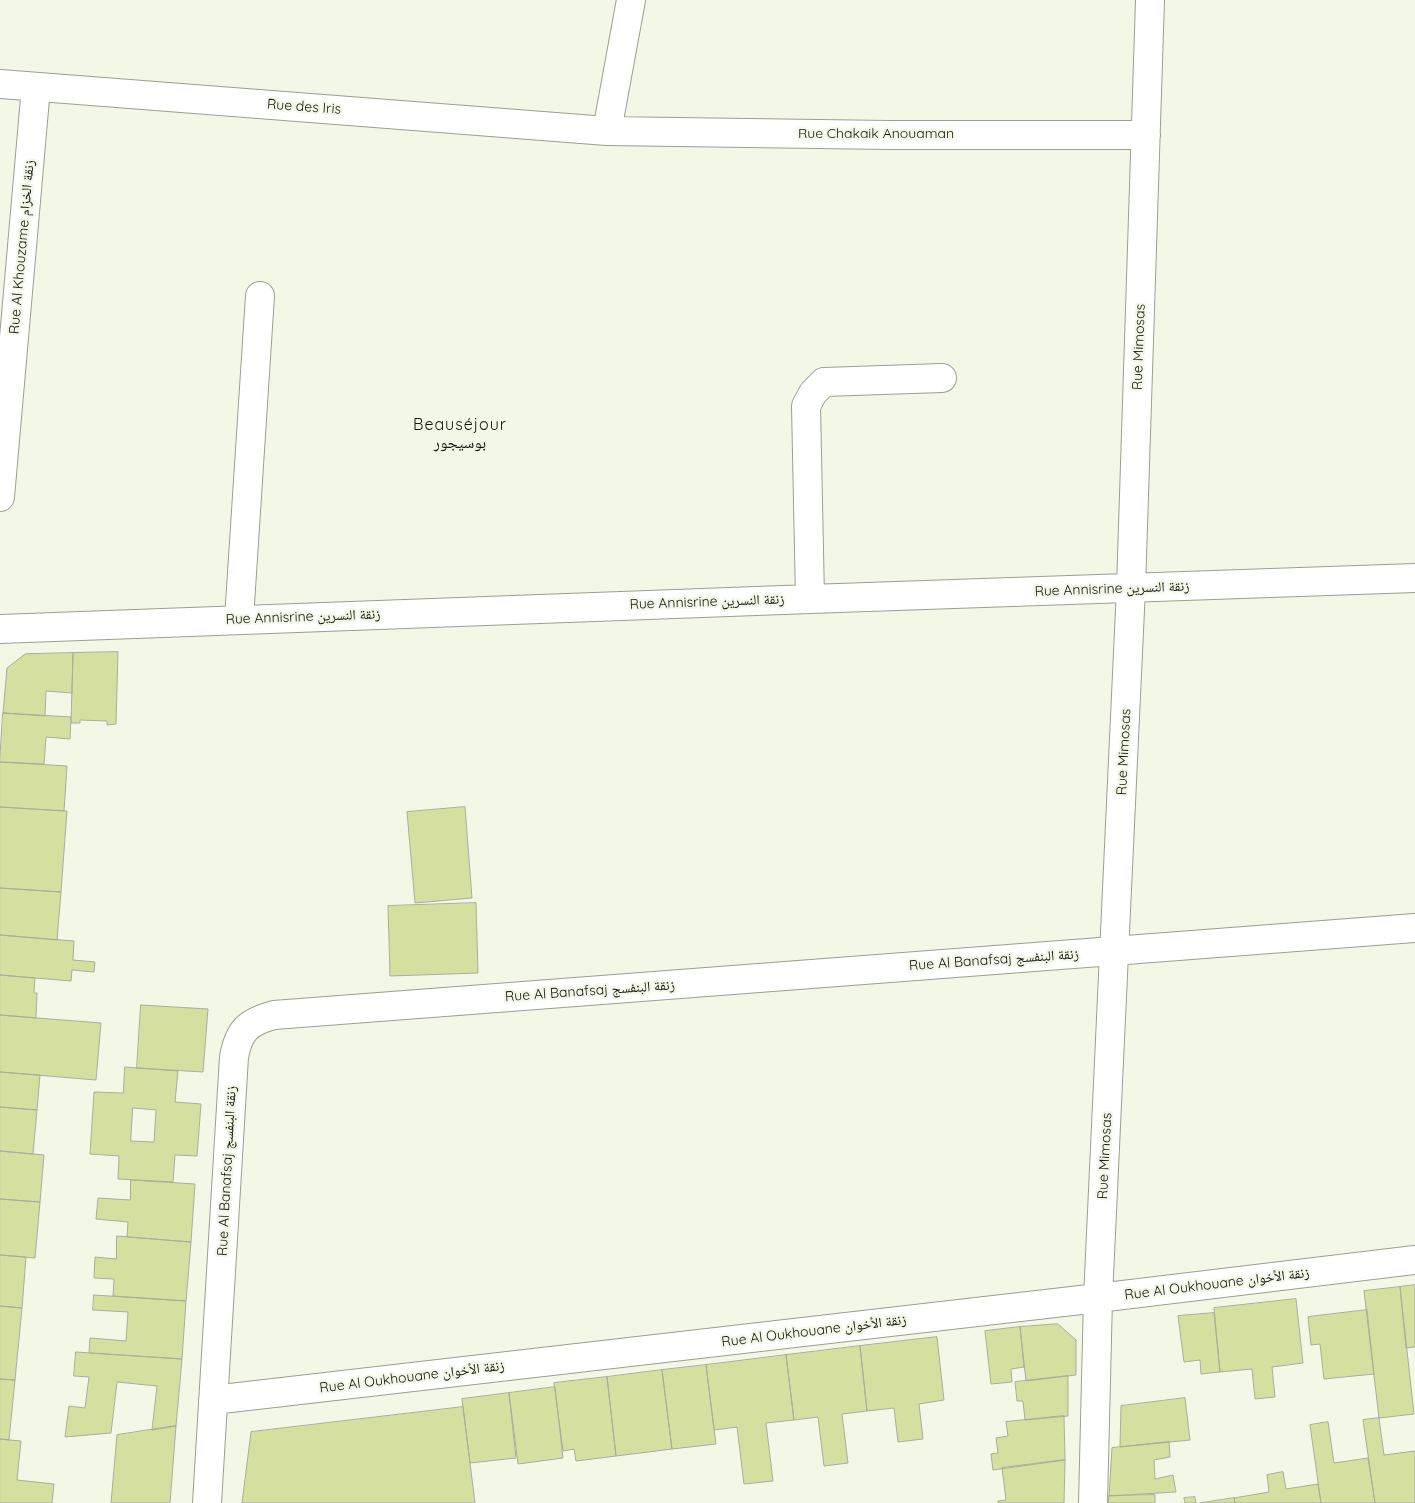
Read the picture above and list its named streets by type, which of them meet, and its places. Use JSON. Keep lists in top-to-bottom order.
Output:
{
  "streets": {
    "street": [
      "Rue des Iris",
      "Rue Chakaik Anouaman",
      "Rue Al Khouzame زنقة الخزام",
      "Rue Mimosas",
      "Rue Annisrine زنقة النسرين",
      "Rue Al Banafsaj زنقة البنفسج",
      "Rue Al Oukhouane زنقة الأخوان"
    ]
  },
  "crossings": [
    ["Rue des Iris", "Rue Chakaik Anouaman"],
    ["Rue des Iris", "Rue Al Khouzame زنقة الخزام"],
    ["Rue Chakaik Anouaman", "Rue Mimosas"],
    ["Rue Mimosas", "Rue Annisrine زنقة النسرين"],
    ["Rue Mimosas", "Rue Al Banafsaj زنقة البنفسج"],
    ["Rue Mimosas", "Rue Al Oukhouane زنقة الأخوان"],
    ["Rue Al Banafsaj زنقة البنفسج", "Rue Al Oukhouane زنقة الأخوان"]
  ],
  "districts": ["Beauséjour بوسيجور"]
}
